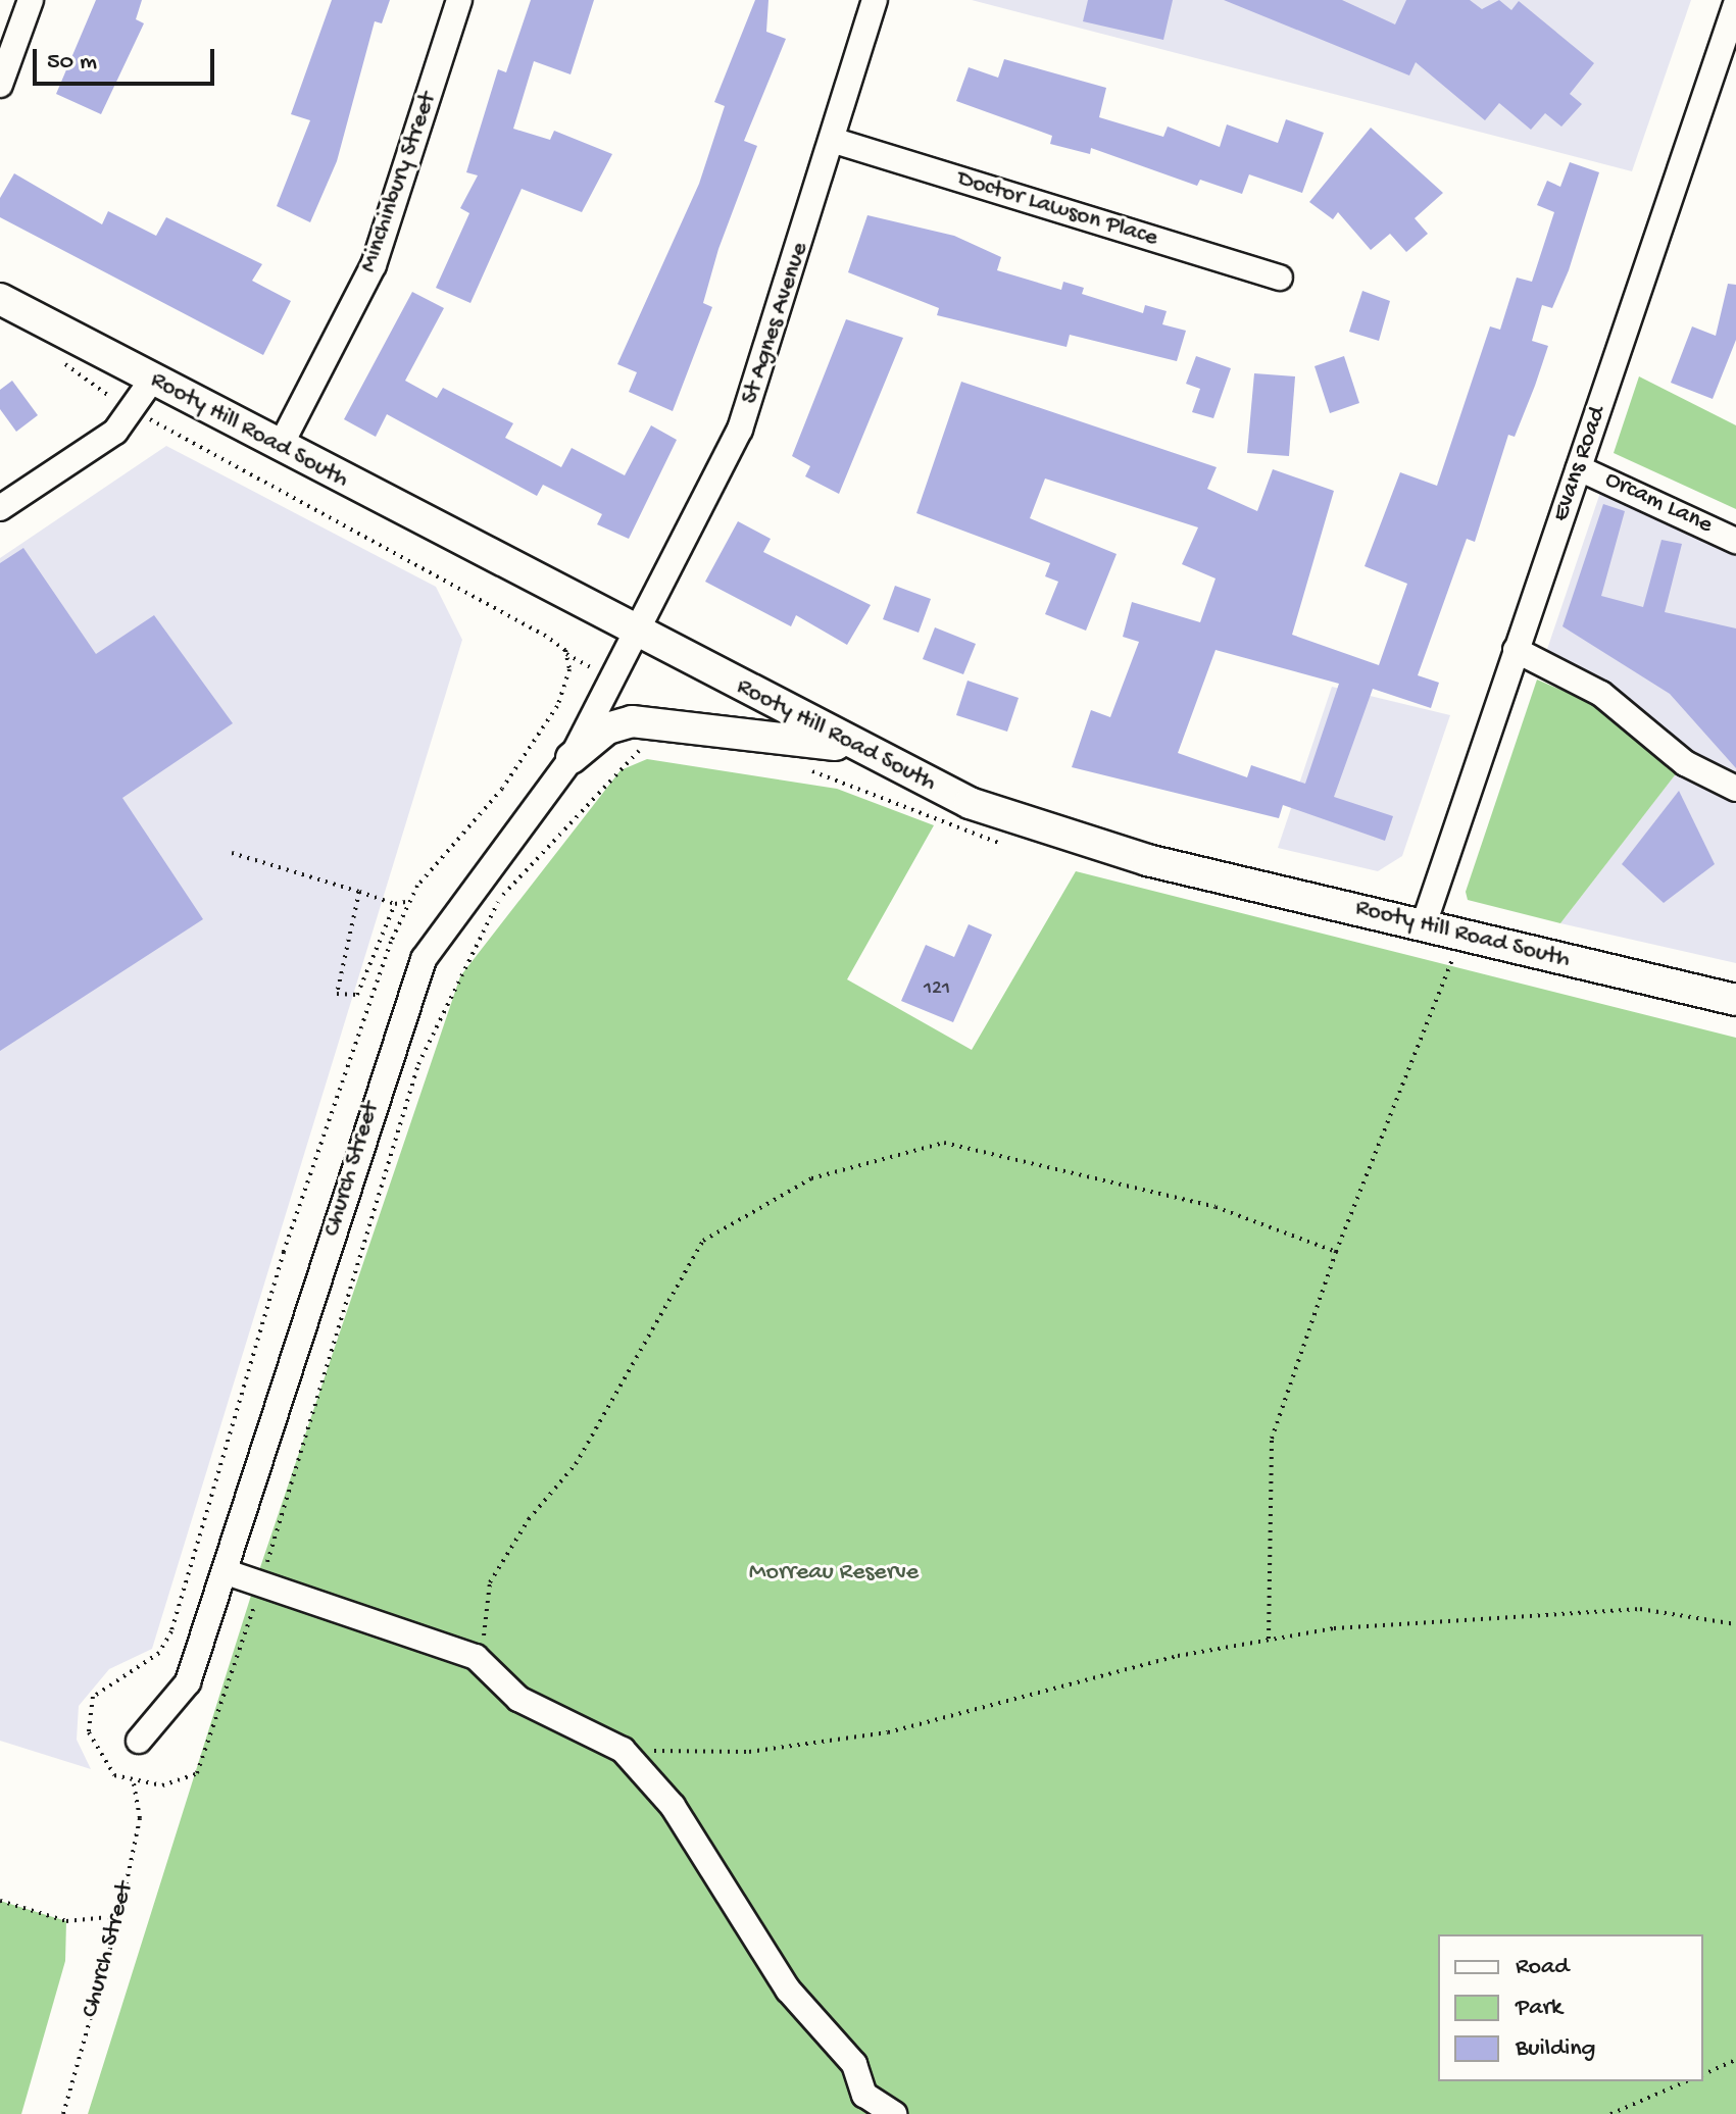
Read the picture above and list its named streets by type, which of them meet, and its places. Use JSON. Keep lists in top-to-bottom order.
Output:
{
  "streets": {
    "main road": ["Rooty Hill Road South"],
    "street": [
      "Minchinbury Street",
      "Doctor Lawson Place",
      "St Agnes Avenue",
      "Evans Road",
      "Orcam Lane",
      "Church Street"
    ]
  },
  "crossings": [
    ["Minchinbury Street", "Rooty Hill Road South"],
    ["Doctor Lawson Place", "St Agnes Avenue"],
    ["St Agnes Avenue", "Rooty Hill Road South"],
    ["St Agnes Avenue", "Church Street"],
    ["Rooty Hill Road South", "Evans Road"],
    ["Rooty Hill Road South", "Church Street"],
    ["Evans Road", "Orcam Lane"]
  ],
  "parks": ["Morreau Reserve"],
  "house_numbers": ["121"],
  "legend": ["Road", "Park", "Building"],
  "scale_bar": "50 m"
}
